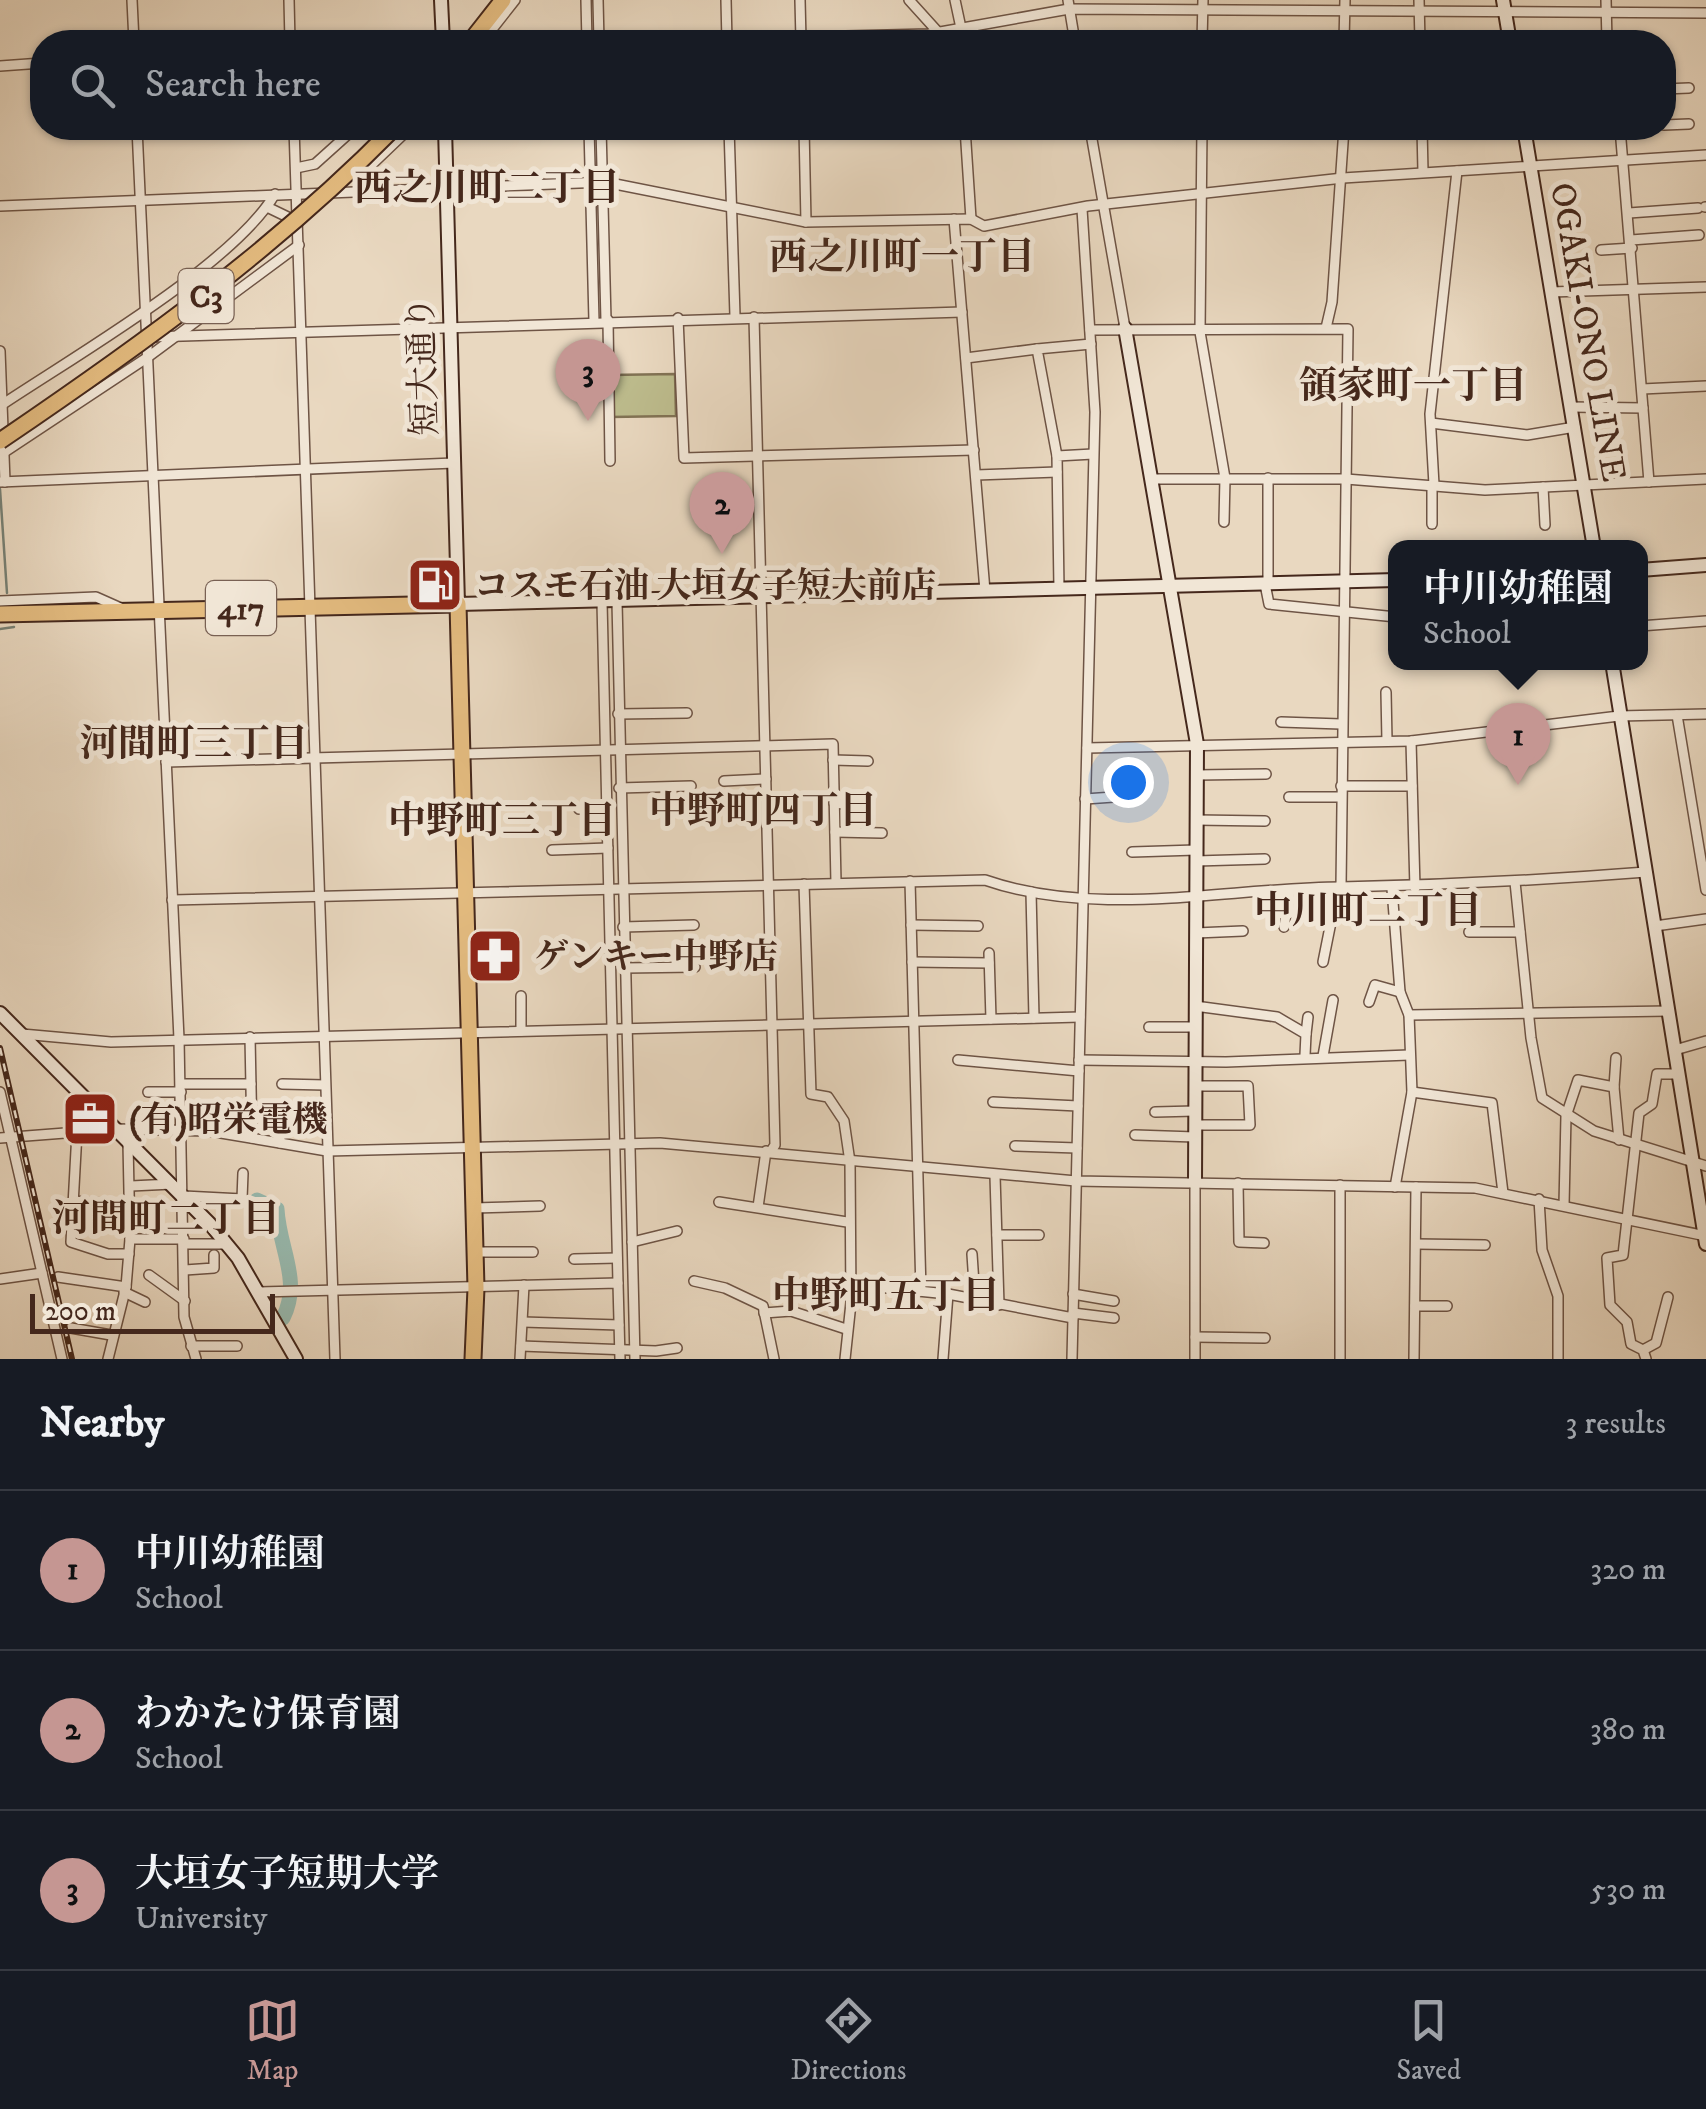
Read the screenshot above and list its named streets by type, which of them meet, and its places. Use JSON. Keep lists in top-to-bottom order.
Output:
{
  "streets": {
    "highway": ["C3", "417"],
    "street": ["OGAKI-ONO LINE", "短大通り"]
  },
  "crossings": [
    ["短大通り", "417"]
  ],
  "districts": [
    "西之川町二丁目",
    "西之川町一丁目",
    "領家町一丁目",
    "河間町三丁目",
    "中野町四丁目",
    "中野町三丁目",
    "中川町二丁目",
    "河間町二丁目",
    "中野町五丁目"
  ],
  "places": {
    "fuel station": ["コスモ石油 大垣女子短大前店"],
    "pharmacy": ["ゲンキー中野店"],
    "office": ["(有)昭栄電機"]
  },
  "scale_bar": "200 m",
  "page": {
    "search": "Search here",
    "pins": ["3", "2", "1"],
    "popup": ["中川幼稚園", "School"],
    "scale": "200 m",
    "heading": ["Nearby", "3 results"],
    "list": [
      {
        "mark": "1",
        "name": "中川幼稚園",
        "note": "School",
        "value": "320 m"
      },
      {
        "mark": "2",
        "name": "わかたけ保育園",
        "note": "School",
        "value": "380 m"
      },
      {
        "mark": "3",
        "name": "大垣女子短期大学",
        "note": "University",
        "value": "530 m"
      }
    ],
    "nav": ["Map", "Directions", "Saved"]
  }
}
